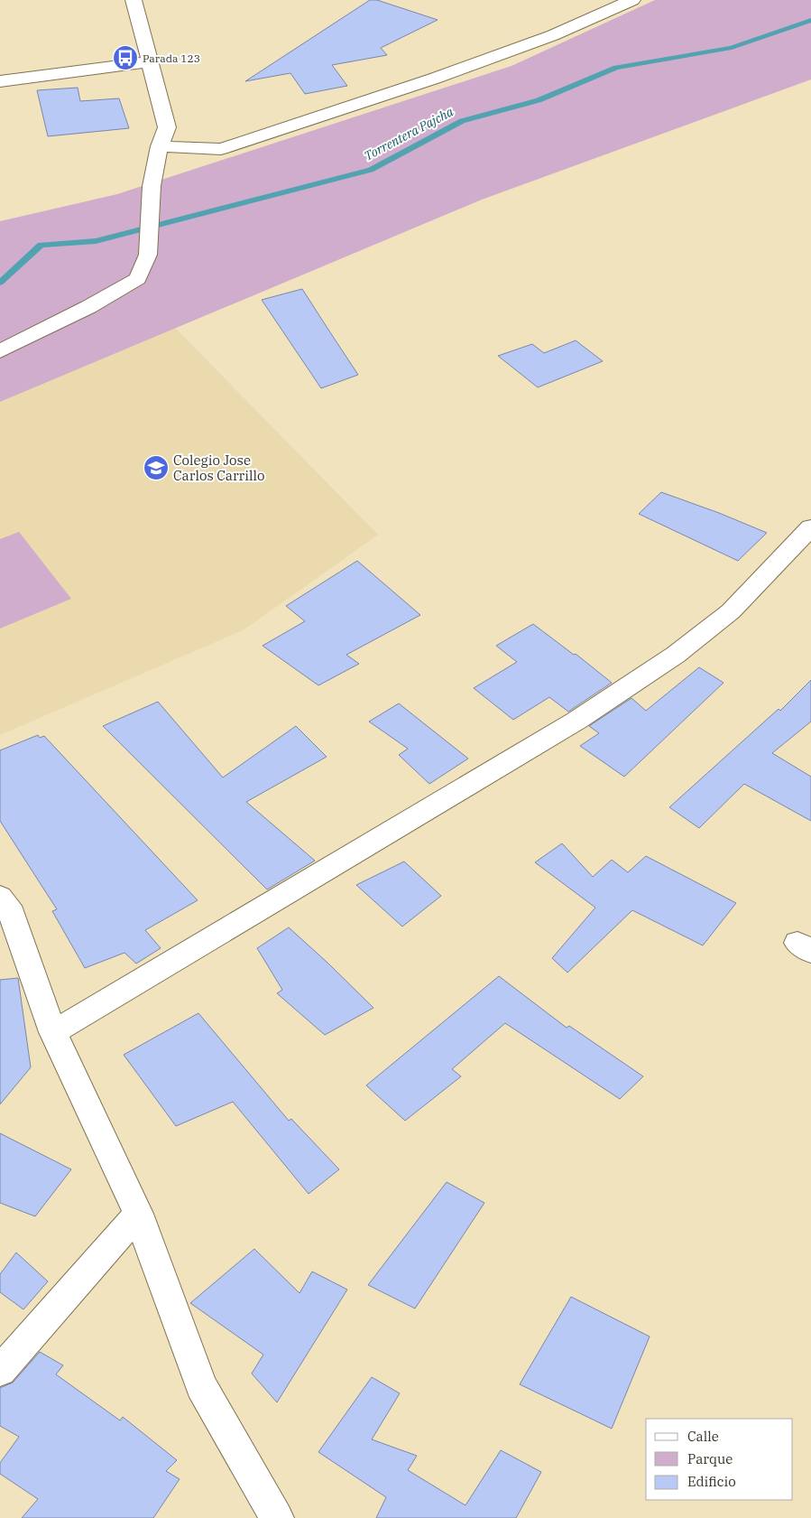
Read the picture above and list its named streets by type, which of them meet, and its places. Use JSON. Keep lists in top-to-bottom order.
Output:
{
  "water": ["Torrentera Pajcha"],
  "places": {
    "bus stop": ["Parada 123"],
    "school or university": ["Colegio Jose Carlos Carrillo"]
  },
  "legend": ["Calle", "Parque", "Edificio"]
}
